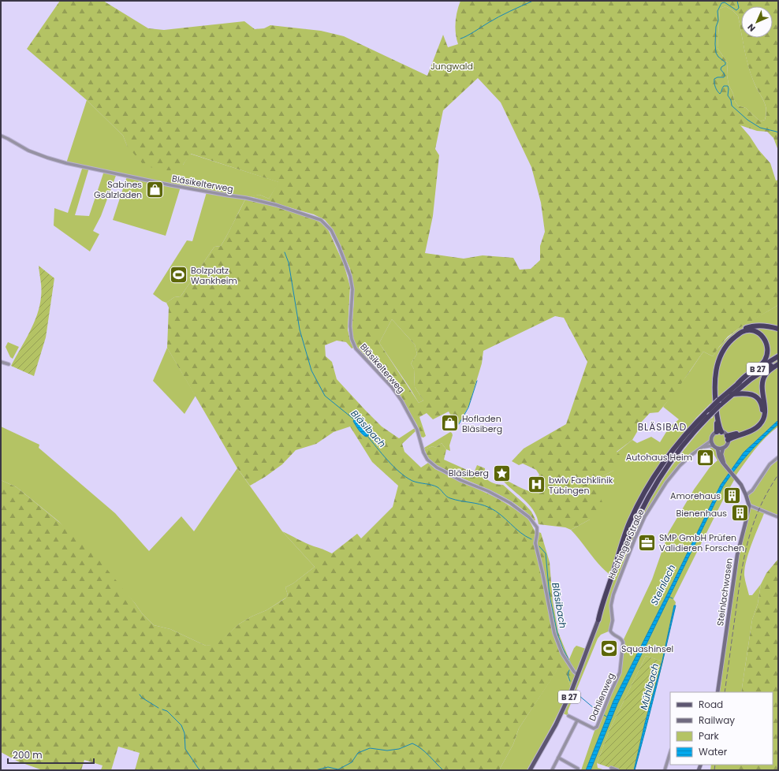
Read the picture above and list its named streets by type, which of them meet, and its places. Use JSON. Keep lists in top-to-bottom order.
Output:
{
  "streets": {
    "highway": ["B 27"],
    "street": [
      "Bläsikelterweg",
      "Hechinger Straße",
      "Steinlachwasen",
      "Dahlienweg"
    ]
  },
  "crossings": [
    ["Bläsikelterweg", "B 27"],
    ["Hechinger Straße", "Steinlachwasen"],
    ["Hechinger Straße", "Dahlienweg"]
  ],
  "districts": ["BLÄSIBAD"],
  "water": ["Bläsibach", "Steinlach", "Mühlbach"],
  "parks": ["Jungwald"],
  "places": {
    "shop": ["Sabines Gsälzladen", "Hofladen Bläsiberg", "Autohaus Heim"],
    "sports": ["Bolzplatz Wankheim", "Squashinsel"],
    "place": ["Bläsiberg"],
    "hospital": ["bwlv Fachklinik Tübingen"],
    "building": ["Amorehaus", "Bienenhaus"],
    "office": ["SMP GmbH Prüfen Validieren Forschen"]
  },
  "legend": [
    "Road",
    "Railway",
    "Park",
    "Water"
  ],
  "scale_bar": "200 m",
  "north": "bottom left"
}
